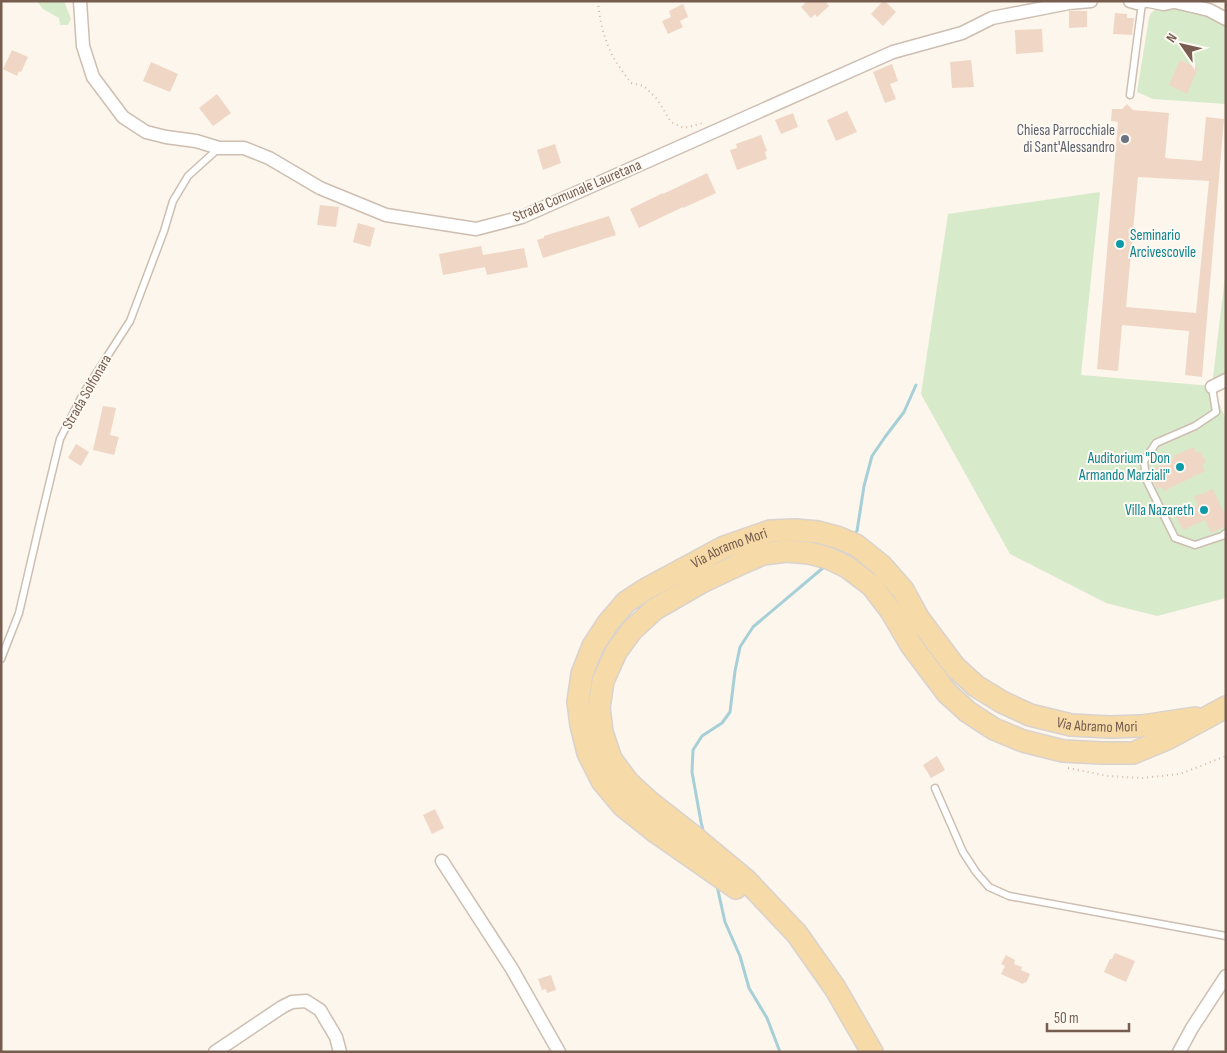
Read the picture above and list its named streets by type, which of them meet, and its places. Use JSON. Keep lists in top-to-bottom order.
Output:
{
  "streets": {
    "main road": ["Via Abramo Mori"],
    "street": ["Strada Comunale Lauretana"],
    "lane": ["Strada Solfonara"]
  },
  "crossings": [
    ["Strada Comunale Lauretana", "Strada Solfonara"]
  ],
  "places": [
    "Chiesa Parrocchiale di Sant'Alessandro",
    "Seminario Arcivescovile",
    "Auditorium \"Don Armando Marziali\"",
    "Villa Nazareth"
  ],
  "scale_bar": "50 m",
  "north": "top left"
}
